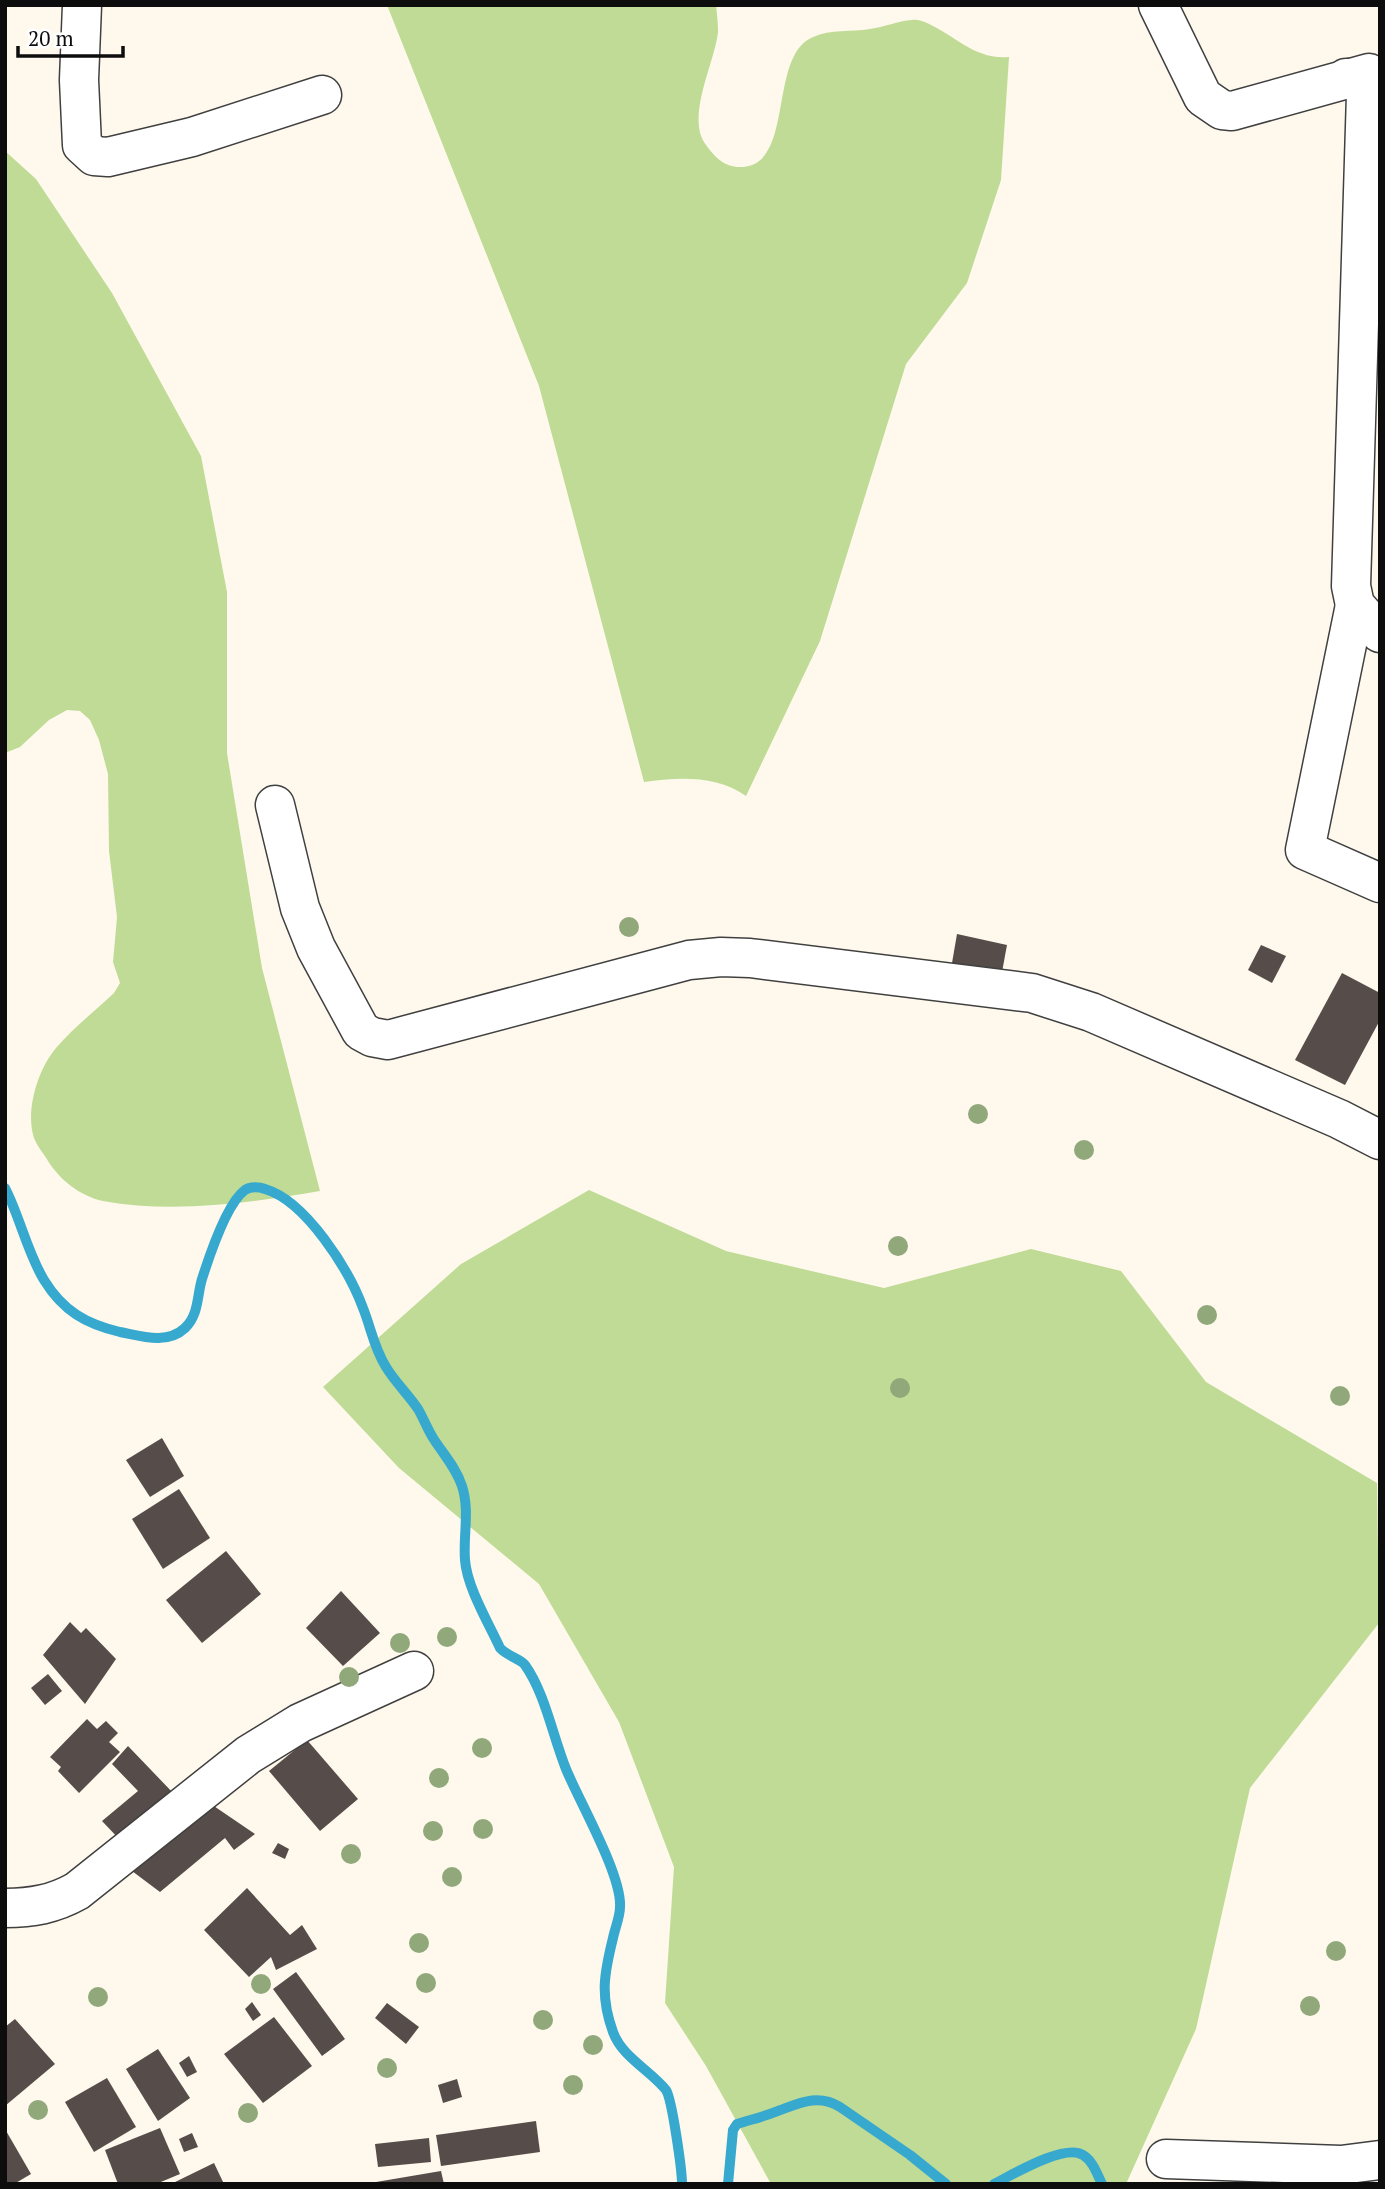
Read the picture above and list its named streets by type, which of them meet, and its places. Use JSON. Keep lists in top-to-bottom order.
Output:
{
  "scale_bar": "20 m"
}
